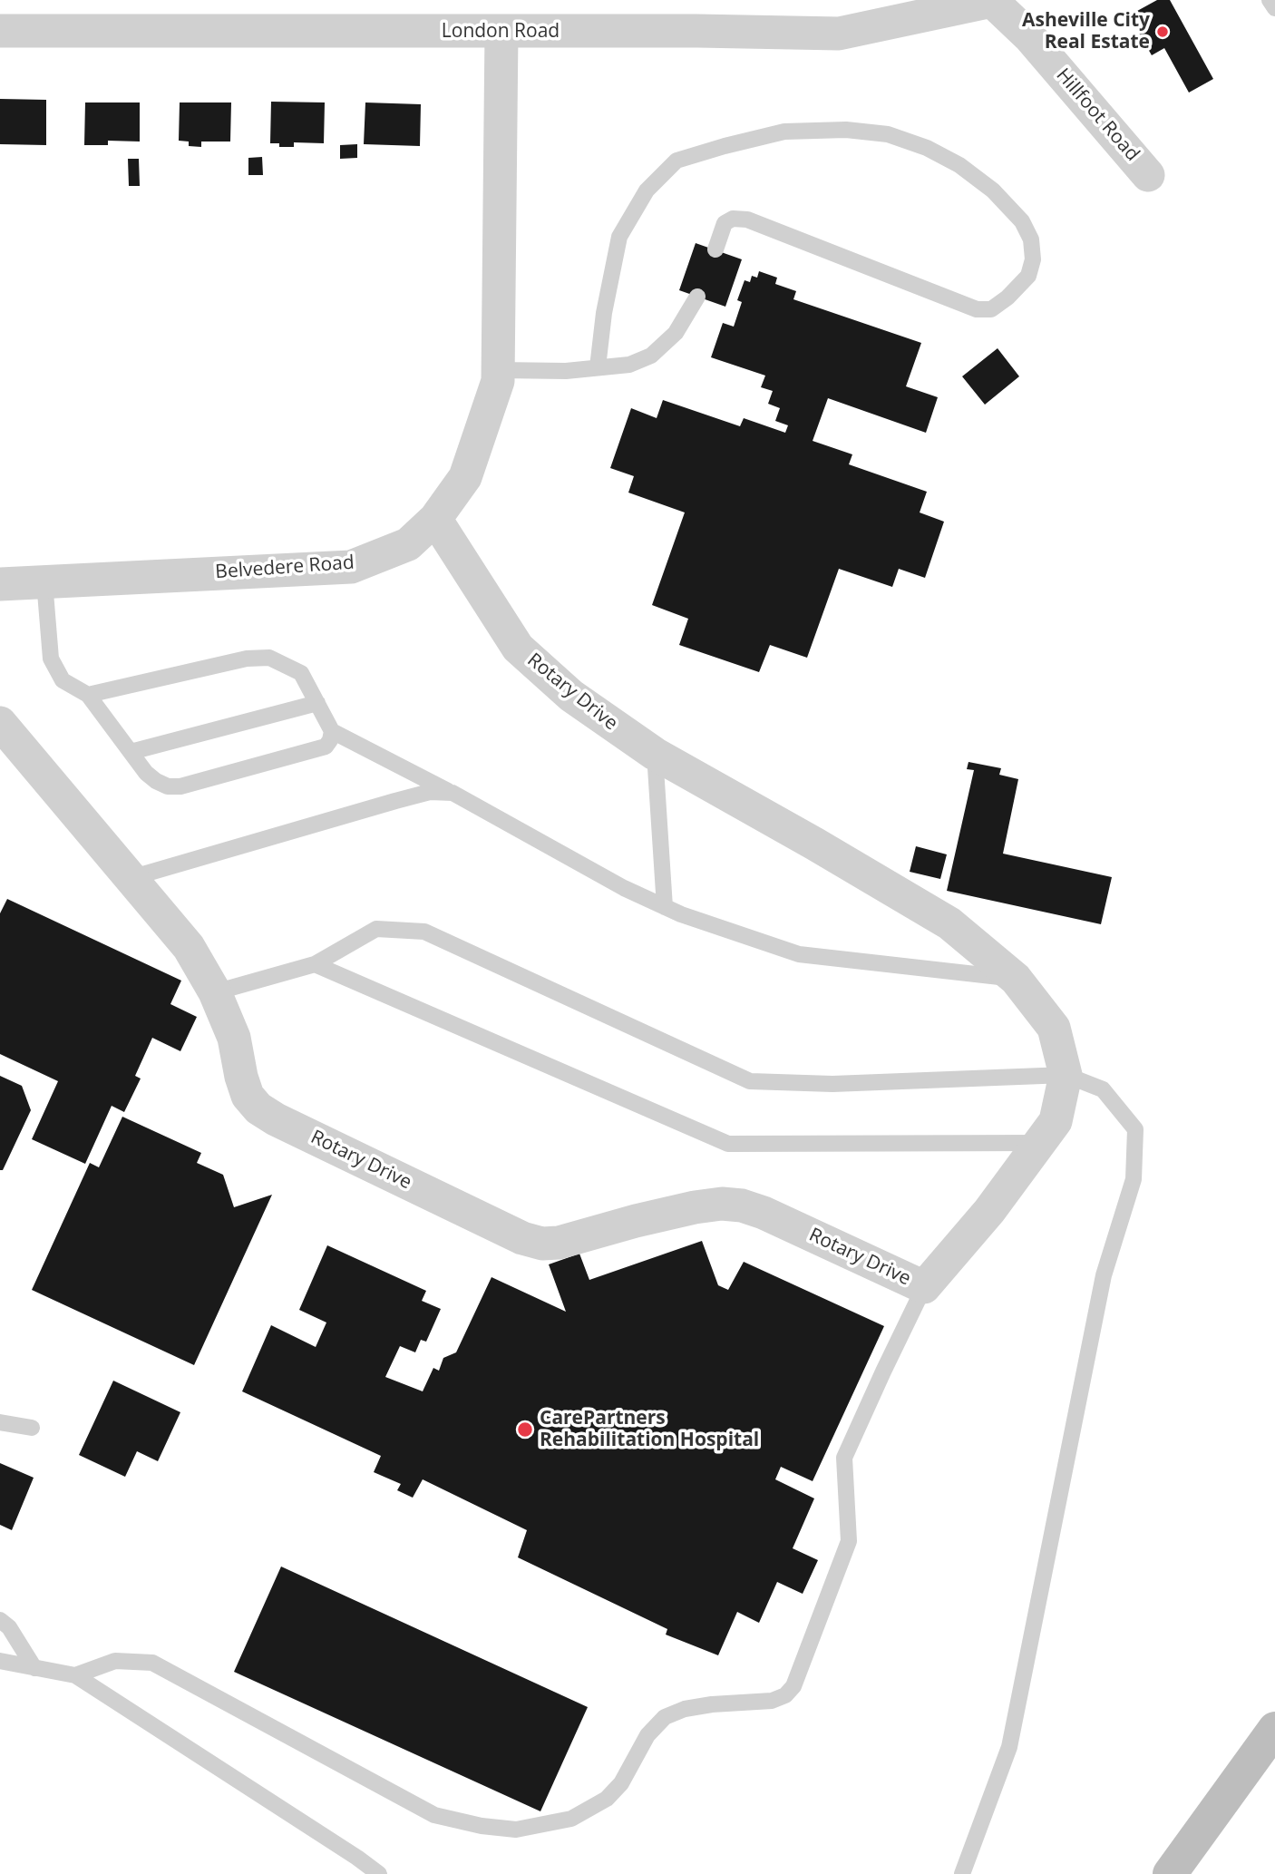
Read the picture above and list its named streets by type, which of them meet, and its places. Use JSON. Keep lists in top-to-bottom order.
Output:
{
  "streets": {
    "street": [
      "London Road",
      "Hillfoot Road",
      "Belvedere Road",
      "Rotary Drive"
    ]
  },
  "crossings": [
    ["London Road", "Hillfoot Road"],
    ["London Road", "Belvedere Road"],
    ["Belvedere Road", "Rotary Drive"]
  ],
  "places": ["Asheville City Real Estate", "CarePartners Rehabilitation Hospital"]
}
